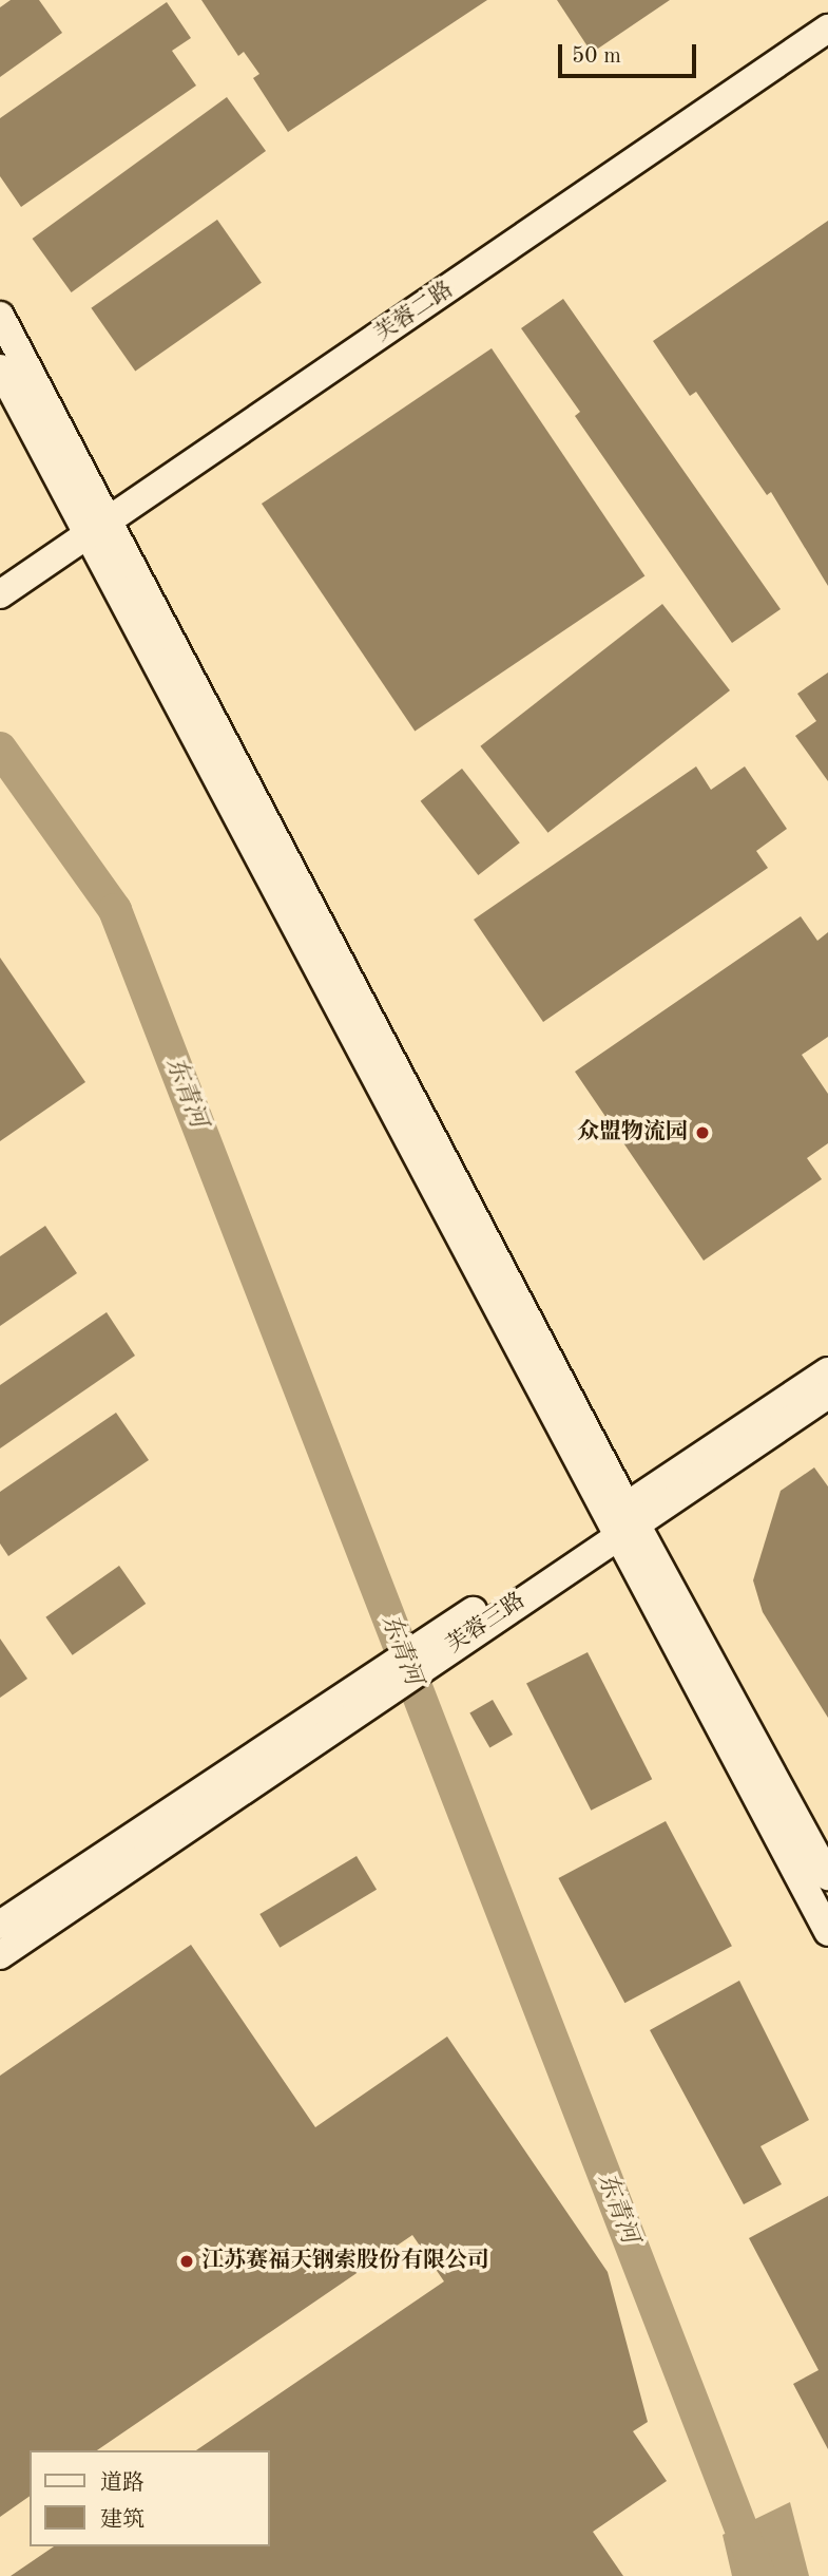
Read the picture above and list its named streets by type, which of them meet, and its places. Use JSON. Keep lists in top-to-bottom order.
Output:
{
  "streets": {
    "main road": ["芙蓉二路", "芙蓉三路"]
  },
  "water": ["东青河"],
  "places": ["众盟物流园", "江苏赛福天钢索股份有限公司"],
  "legend": ["道路", "建筑"],
  "scale_bar": "50 m"
}
